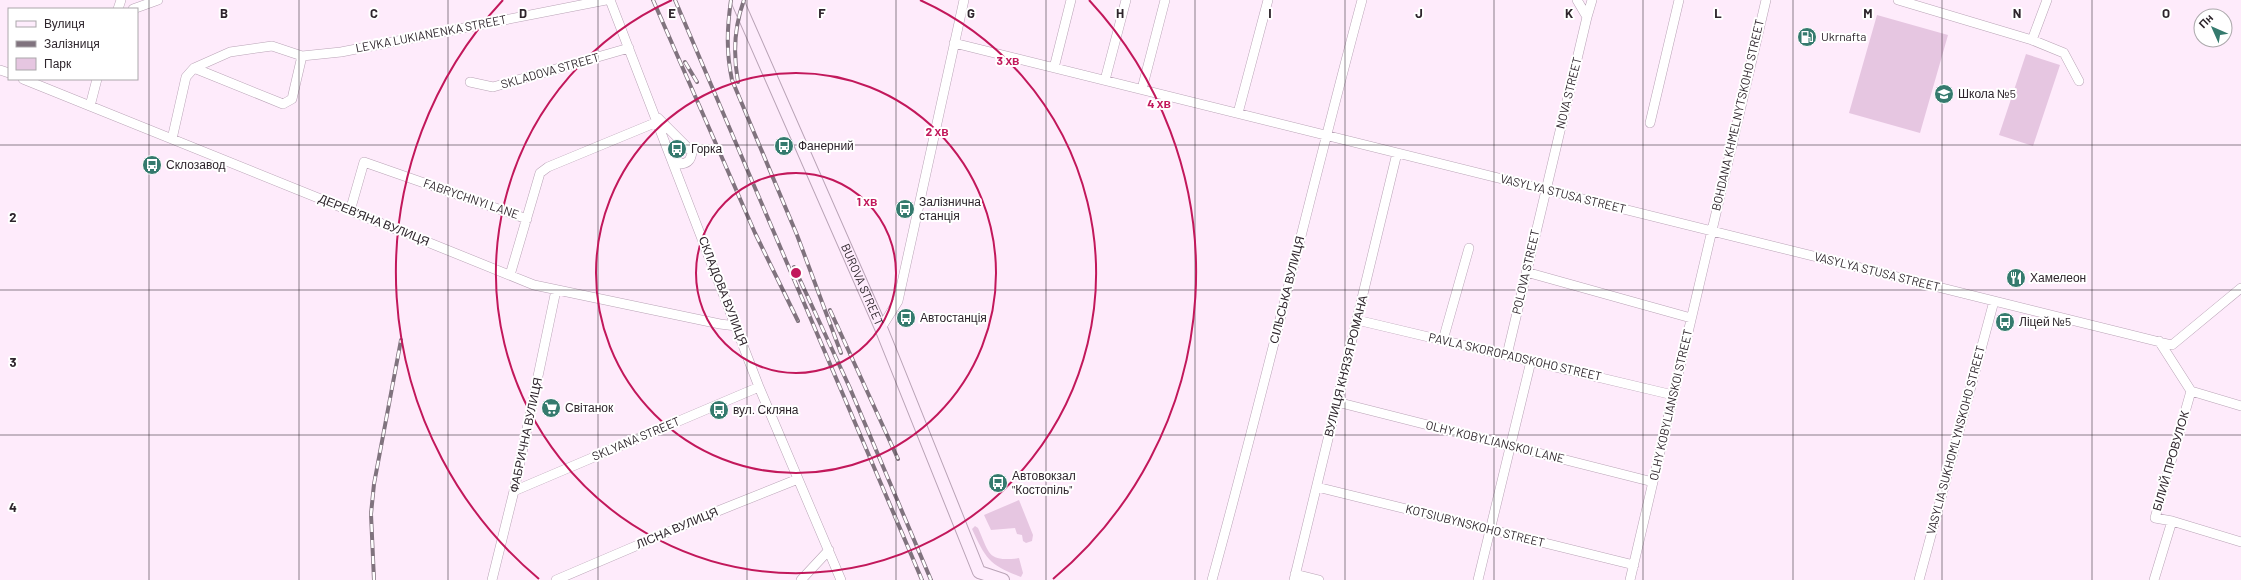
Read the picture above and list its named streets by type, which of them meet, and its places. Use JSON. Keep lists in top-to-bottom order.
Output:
{
  "streets": {
    "main road": ["BUROVA STREET"],
    "street": [
      "LEVKA LUKIANENKA STREET",
      "SKLADOVA STREET",
      "NOVA STREET",
      "BOHDANA KHMELNYTSKOHO STREET",
      "VASYLYA STUSA STREET",
      "FABRYCHNYI LANE",
      "ДЕРЕВ'ЯНА ВУЛИЦЯ",
      "POLOVA STREET",
      "СІЛЬСЬКА ВУЛИЦЯ",
      "СКЛАДОВА ВУЛИЦЯ",
      "PAVLA SKOROPADSKOHO STREET",
      "ВУЛИЦЯ КНЯЗЯ РОМАНА",
      "OLHY KOBYLIANSKOI STREET",
      "ФАБРИЧНА ВУЛИЦЯ",
      "SKLYANA STREET",
      "VASYLIA SUKHOMLYNSKOHO STREET",
      "OLHY KOBYLIANSKOI LANE",
      "БІЛИЙ ПРОВУЛОК",
      "KOTSIUBYNSKOHO STREET",
      "ЛІСНА ВУЛИЦЯ"
    ]
  },
  "crossings": [
    ["SKLADOVA STREET", "СКЛАДОВА ВУЛИЦЯ"],
    ["NOVA STREET", "VASYLYA STUSA STREET"],
    ["NOVA STREET", "POLOVA STREET"],
    ["BOHDANA KHMELNYTSKOHO STREET", "VASYLYA STUSA STREET"],
    ["BOHDANA KHMELNYTSKOHO STREET", "OLHY KOBYLIANSKOI STREET"],
    ["VASYLYA STUSA STREET", "POLOVA STREET"],
    ["VASYLYA STUSA STREET", "СІЛЬСЬКА ВУЛИЦЯ"],
    ["VASYLYA STUSA STREET", "ВУЛИЦЯ КНЯЗЯ РОМАНА"],
    ["VASYLYA STUSA STREET", "OLHY KOBYLIANSKOI STREET"],
    ["VASYLYA STUSA STREET", "VASYLIA SUKHOMLYNSKOHO STREET"],
    ["FABRYCHNYI LANE", "ДЕРЕВ'ЯНА ВУЛИЦЯ"],
    ["FABRYCHNYI LANE", "СКЛАДОВА ВУЛИЦЯ"],
    ["ДЕРЕВ'ЯНА ВУЛИЦЯ", "СКЛАДОВА ВУЛИЦЯ"],
    ["ДЕРЕВ'ЯНА ВУЛИЦЯ", "ФАБРИЧНА ВУЛИЦЯ"],
    ["POLOVA STREET", "PAVLA SKOROPADSKOHO STREET"],
    ["СКЛАДОВА ВУЛИЦЯ", "SKLYANA STREET"],
    ["СКЛАДОВА ВУЛИЦЯ", "ЛІСНА ВУЛИЦЯ"],
    ["PAVLA SKOROPADSKOHO STREET", "ВУЛИЦЯ КНЯЗЯ РОМАНА"],
    ["PAVLA SKOROPADSKOHO STREET", "OLHY KOBYLIANSKOI STREET"],
    ["ВУЛИЦЯ КНЯЗЯ РОМАНА", "OLHY KOBYLIANSKOI LANE"],
    ["ВУЛИЦЯ КНЯЗЯ РОМАНА", "KOTSIUBYNSKOHO STREET"],
    ["OLHY KOBYLIANSKOI STREET", "OLHY KOBYLIANSKOI LANE"],
    ["OLHY KOBYLIANSKOI STREET", "KOTSIUBYNSKOHO STREET"],
    ["ФАБРИЧНА ВУЛИЦЯ", "SKLYANA STREET"]
  ],
  "places": {
    "fuel station": ["Ukrnafta"],
    "school or university": ["Школа №5"],
    "bus stop": [
      "Фанерний",
      "Горка",
      "Склозавод",
      "Залізнична станція",
      "Автостанція",
      "Ліцей №5",
      "вул. Скляна",
      "Автовокзал \"Костопіль\""
    ],
    "restaurant": ["Хамелеон"],
    "supermarket": ["Світанок"]
  },
  "legend": ["Вулиця", "Залізниця", "Парк"],
  "north": "top left",
  "grid": {
    "columns": [
      "B",
      "C",
      "D",
      "E",
      "F",
      "G",
      "H",
      "I",
      "J",
      "K",
      "L",
      "M",
      "N",
      "O"
    ],
    "rows": ["2", "3", "4"]
  },
  "rings": [
    "3 хв",
    "4 хв",
    "2 хв",
    "1 хв"
  ]
}
